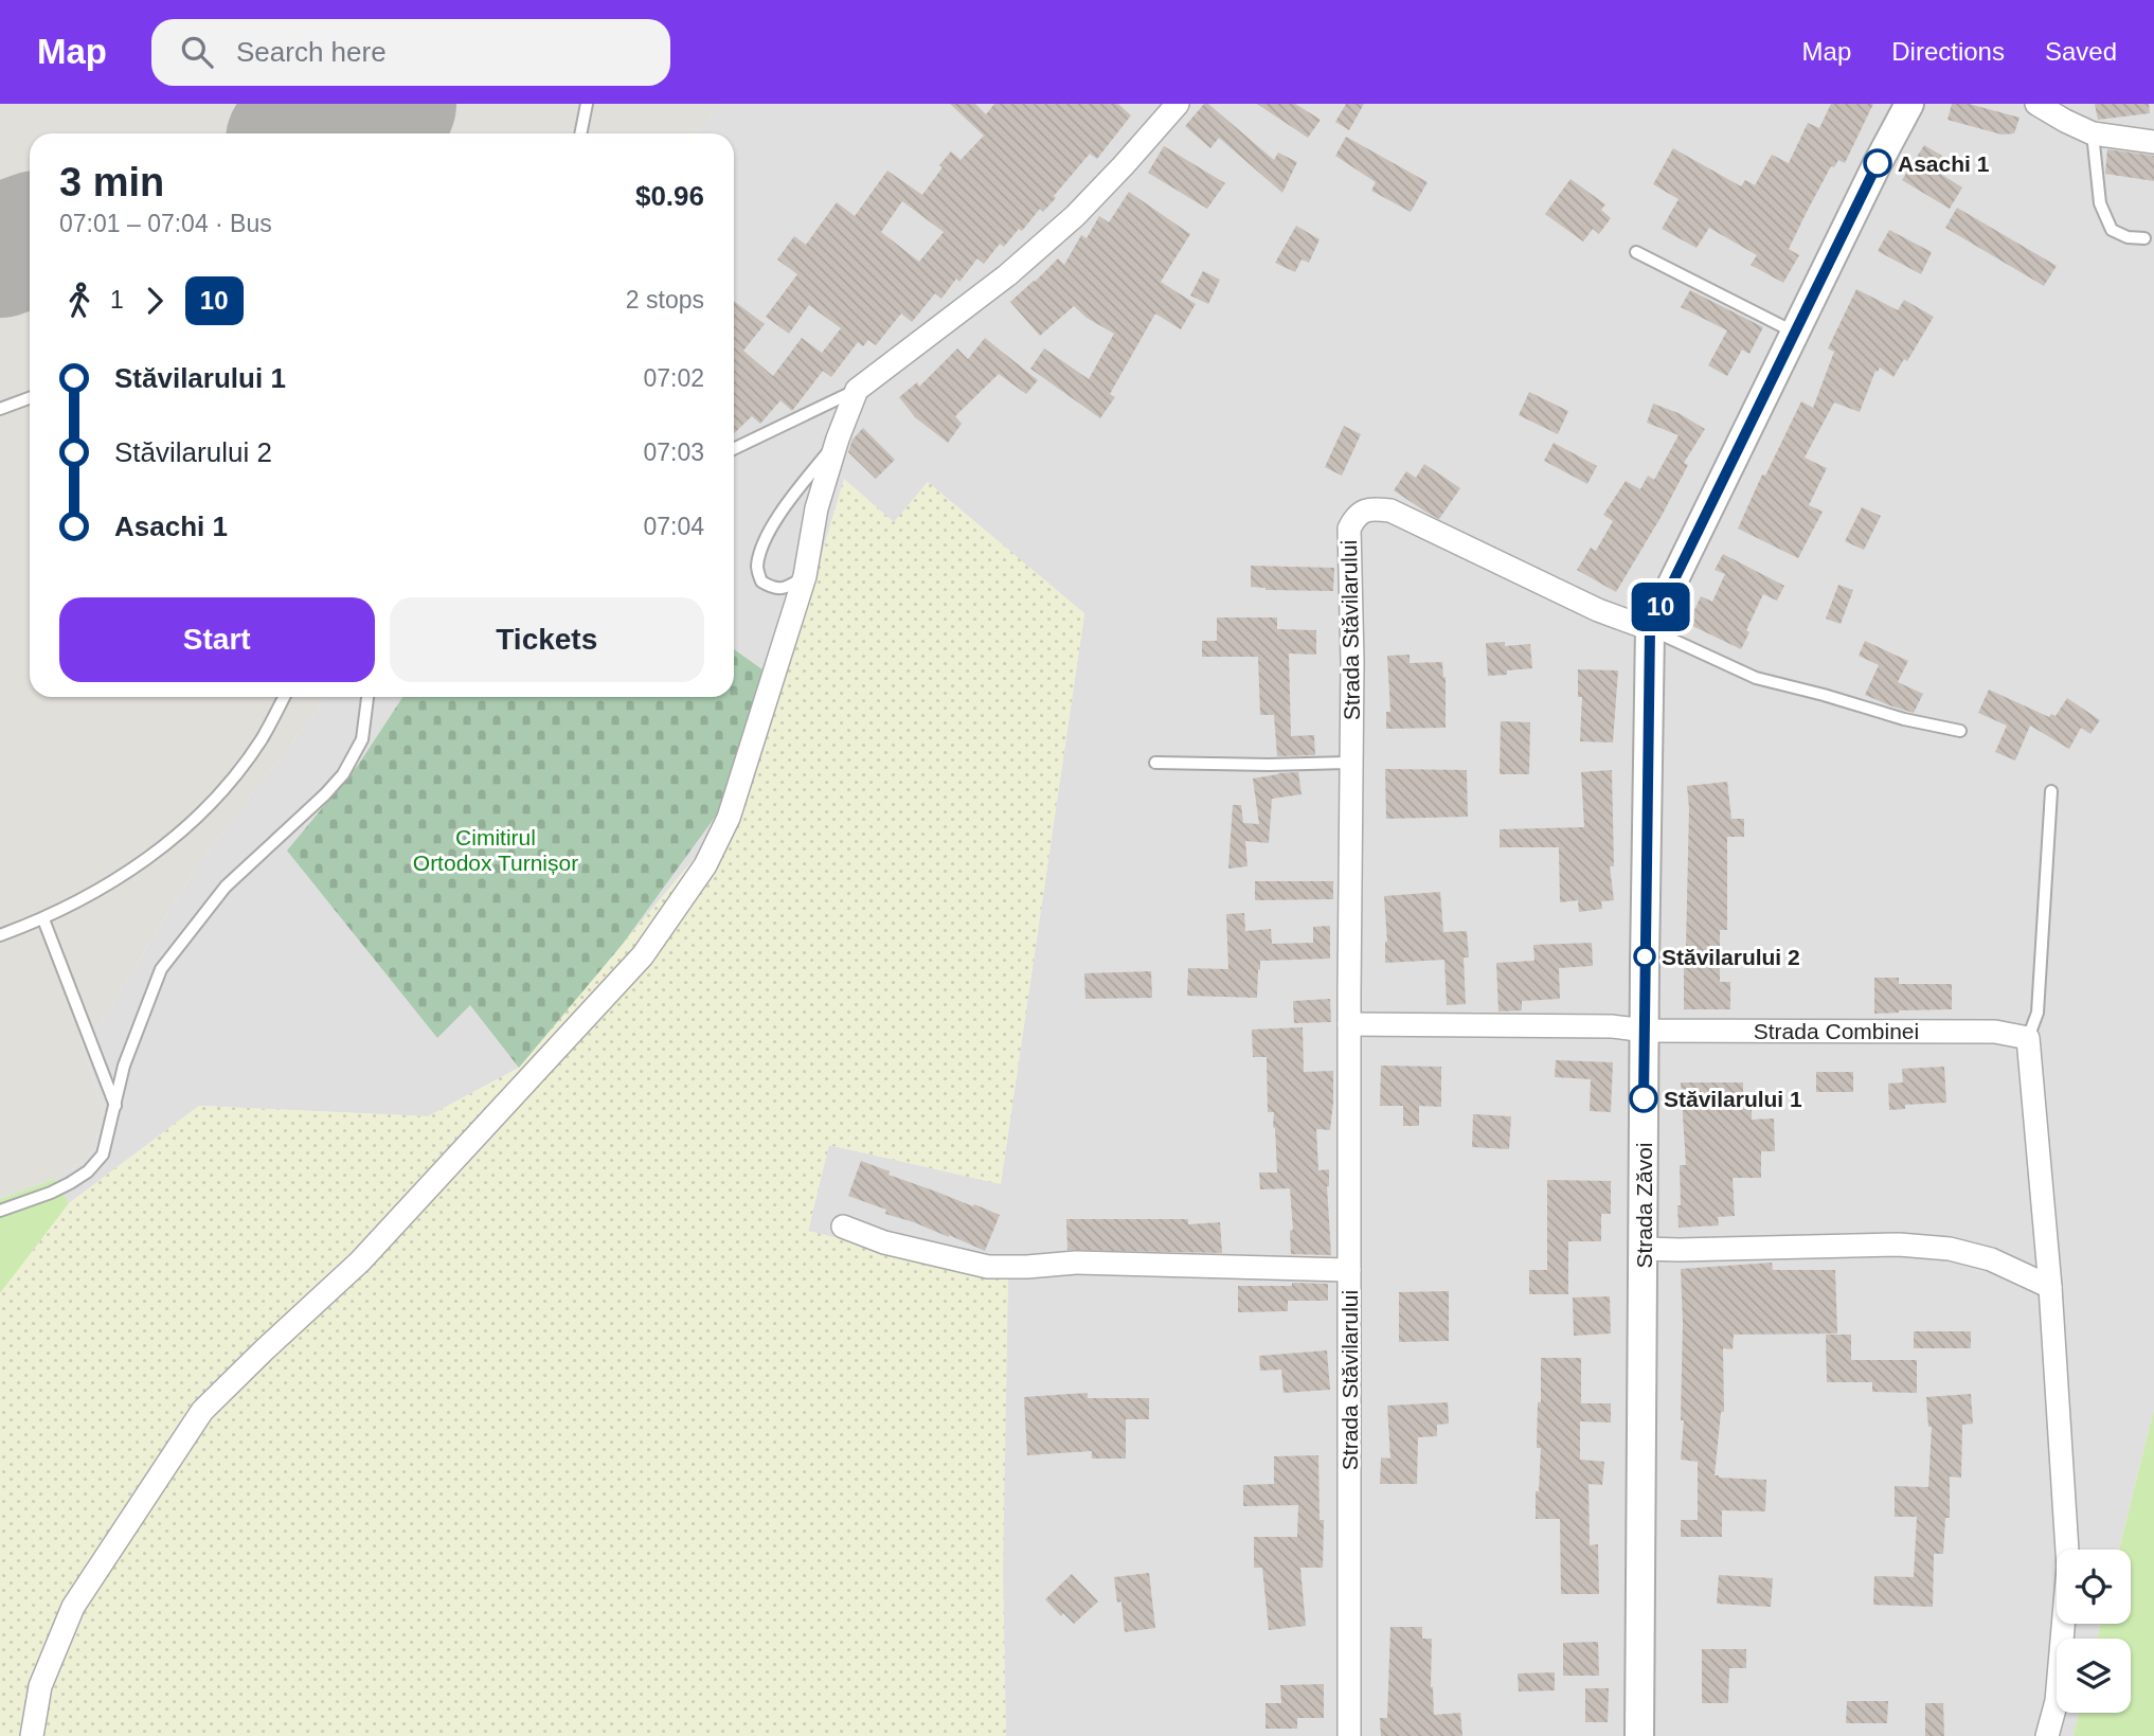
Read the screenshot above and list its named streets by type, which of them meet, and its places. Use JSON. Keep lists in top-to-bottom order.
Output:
{
  "streets": {
    "street": ["Strada Stăvilarului", "Strada Combinei", "Strada Zăvoi"]
  },
  "crossings": [
    ["Strada Stăvilarului", "Strada Zăvoi"],
    ["Strada Combinei", "Strada Zăvoi"]
  ],
  "parks": ["Cimitirul Ortodox Turnișor"],
  "places": ["Asachi 1", "Stăvilarului 2", "Stăvilarului 1"],
  "lines": ["bus line 10"],
  "page": {
    "header": "Map",
    "search": "Search here",
    "nav": ["Map", "Directions", "Saved"],
    "on_map": "10",
    "heading": ["3 min", "07:01 – 07:04 · Bus", "$0.96"],
    "legs": ["1", "10", "2 stops"],
    "list": [
      {
        "name": "Stăvilarului 1",
        "value": "07:02"
      },
      {
        "name": "Stăvilarului 2",
        "value": "07:03"
      },
      {
        "name": "Asachi 1",
        "value": "07:04"
      }
    ],
    "buttons": ["Start", "Tickets"]
  }
}
